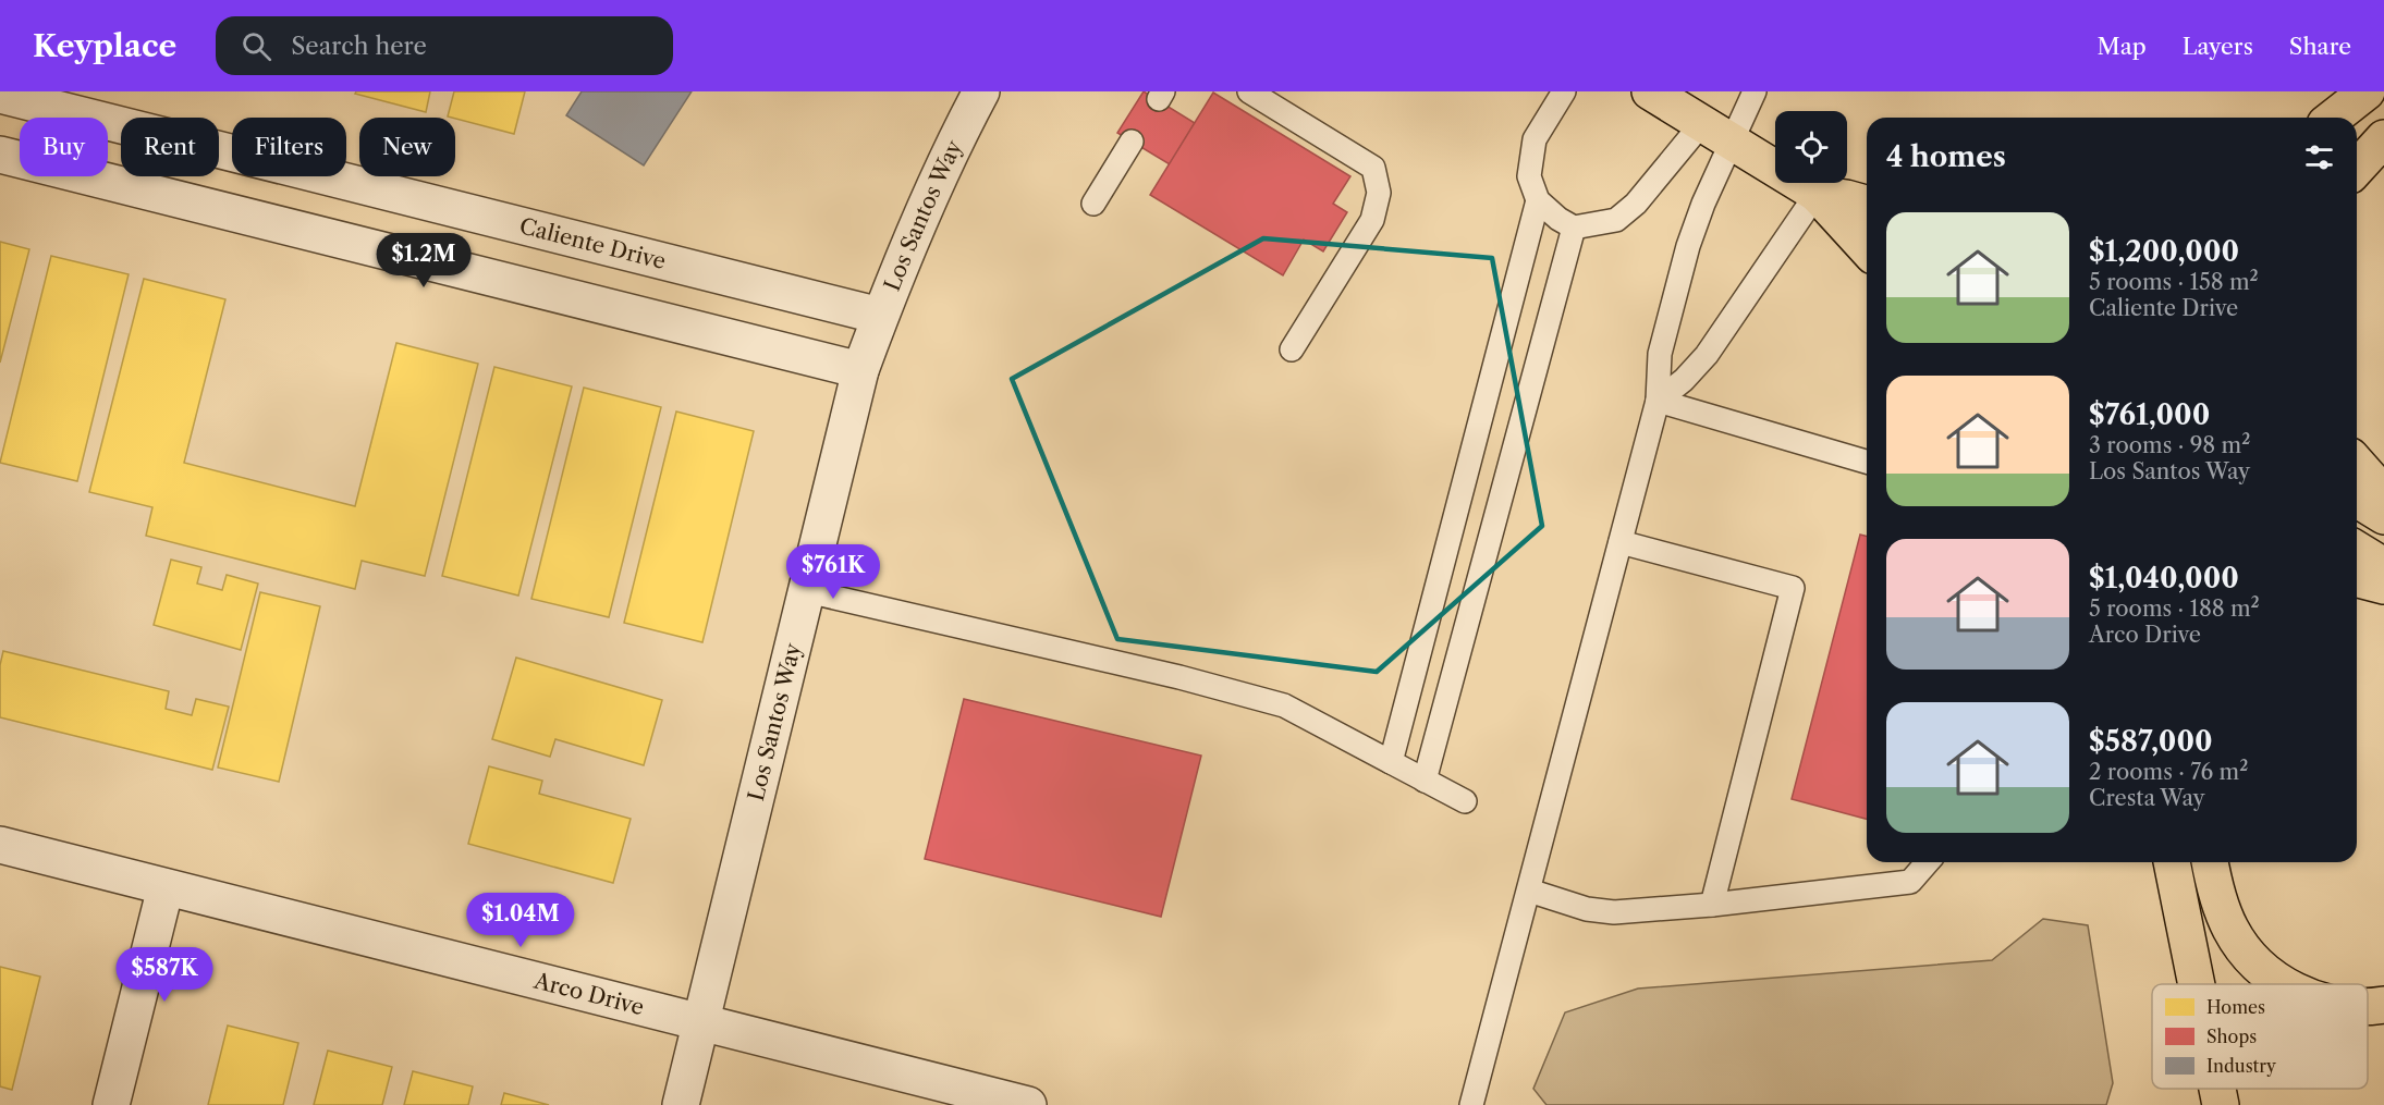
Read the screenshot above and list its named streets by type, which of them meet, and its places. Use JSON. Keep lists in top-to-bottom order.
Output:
{
  "streets": {
    "street": ["Los Santos Way", "Caliente Drive", "Arco Drive"]
  },
  "crossings": [
    ["Los Santos Way", "Caliente Drive"],
    ["Los Santos Way", "Arco Drive"]
  ],
  "legend": ["Homes", "Shops", "Industry"],
  "page": {
    "header": "Keyplace",
    "search": "Search here",
    "nav": ["Map", "Layers", "Share"],
    "chip": [
      "Buy",
      "Rent",
      "Filters",
      "New"
    ],
    "heading": "4 homes",
    "list": [
      {
        "name": "$1,200,000",
        "note": "5 rooms · 158 m² · Caliente Drive"
      },
      {
        "name": "$761,000",
        "note": "3 rooms · 98 m² · Los Santos Way"
      },
      {
        "name": "$1,040,000",
        "note": "5 rooms · 188 m² · Arco Drive"
      },
      {
        "name": "$587,000",
        "note": "2 rooms · 76 m² · Cresta Way"
      }
    ],
    "price": [
      "$1.2M",
      "$761K",
      "$1.04M",
      "$587K"
    ]
  }
}
